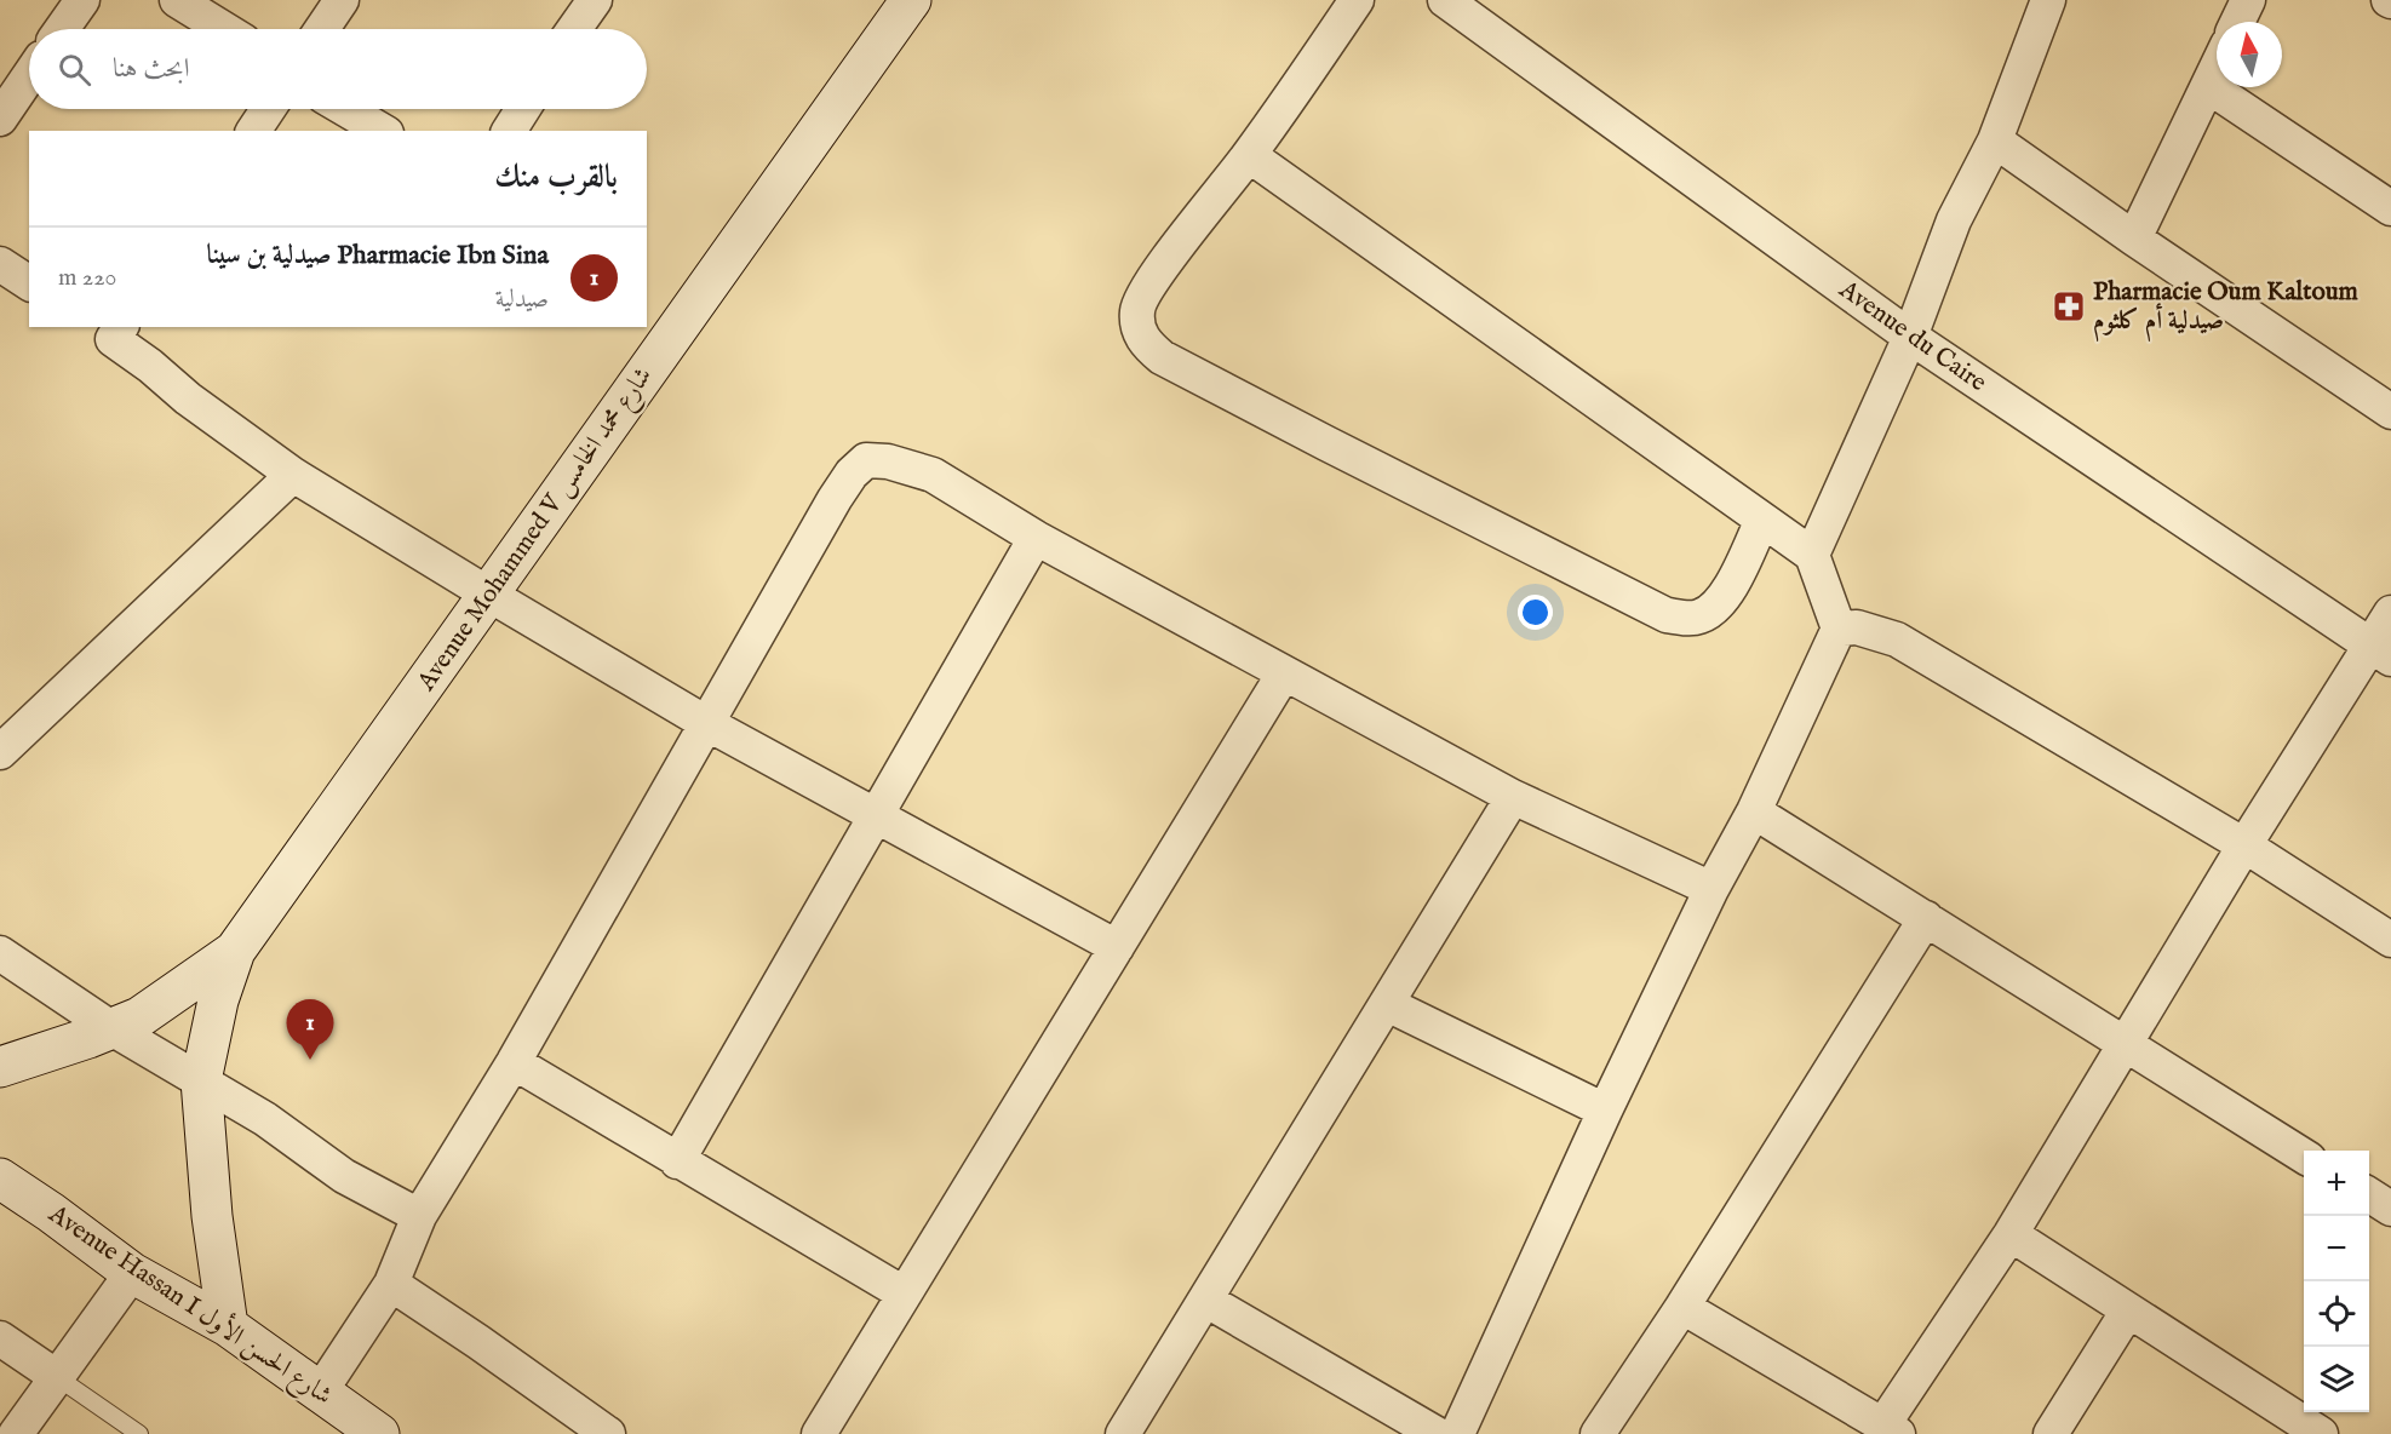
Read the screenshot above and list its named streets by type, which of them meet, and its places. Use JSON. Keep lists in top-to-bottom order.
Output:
{
  "streets": {
    "main road": ["Avenue Mohammed V شارع محمد الخامس", "Avenue Hassan I شارع الحسن الأول"],
    "street": ["Avenue du Caire"]
  },
  "places": {
    "pharmacy": ["Pharmacie Oum Kaltoum صيدلية أم كلثوم"]
  },
  "north": "top",
  "page": {
    "search": "ابحث هنا",
    "heading": "بالقرب منك",
    "list": [
      {
        "mark": "1",
        "name": "Pharmacie Ibn Sina صيدلية بن سينا",
        "note": "صيدلية",
        "value": "220 m"
      }
    ],
    "pins": "1",
    "map_buttons": ["+", "−"]
  }
}
